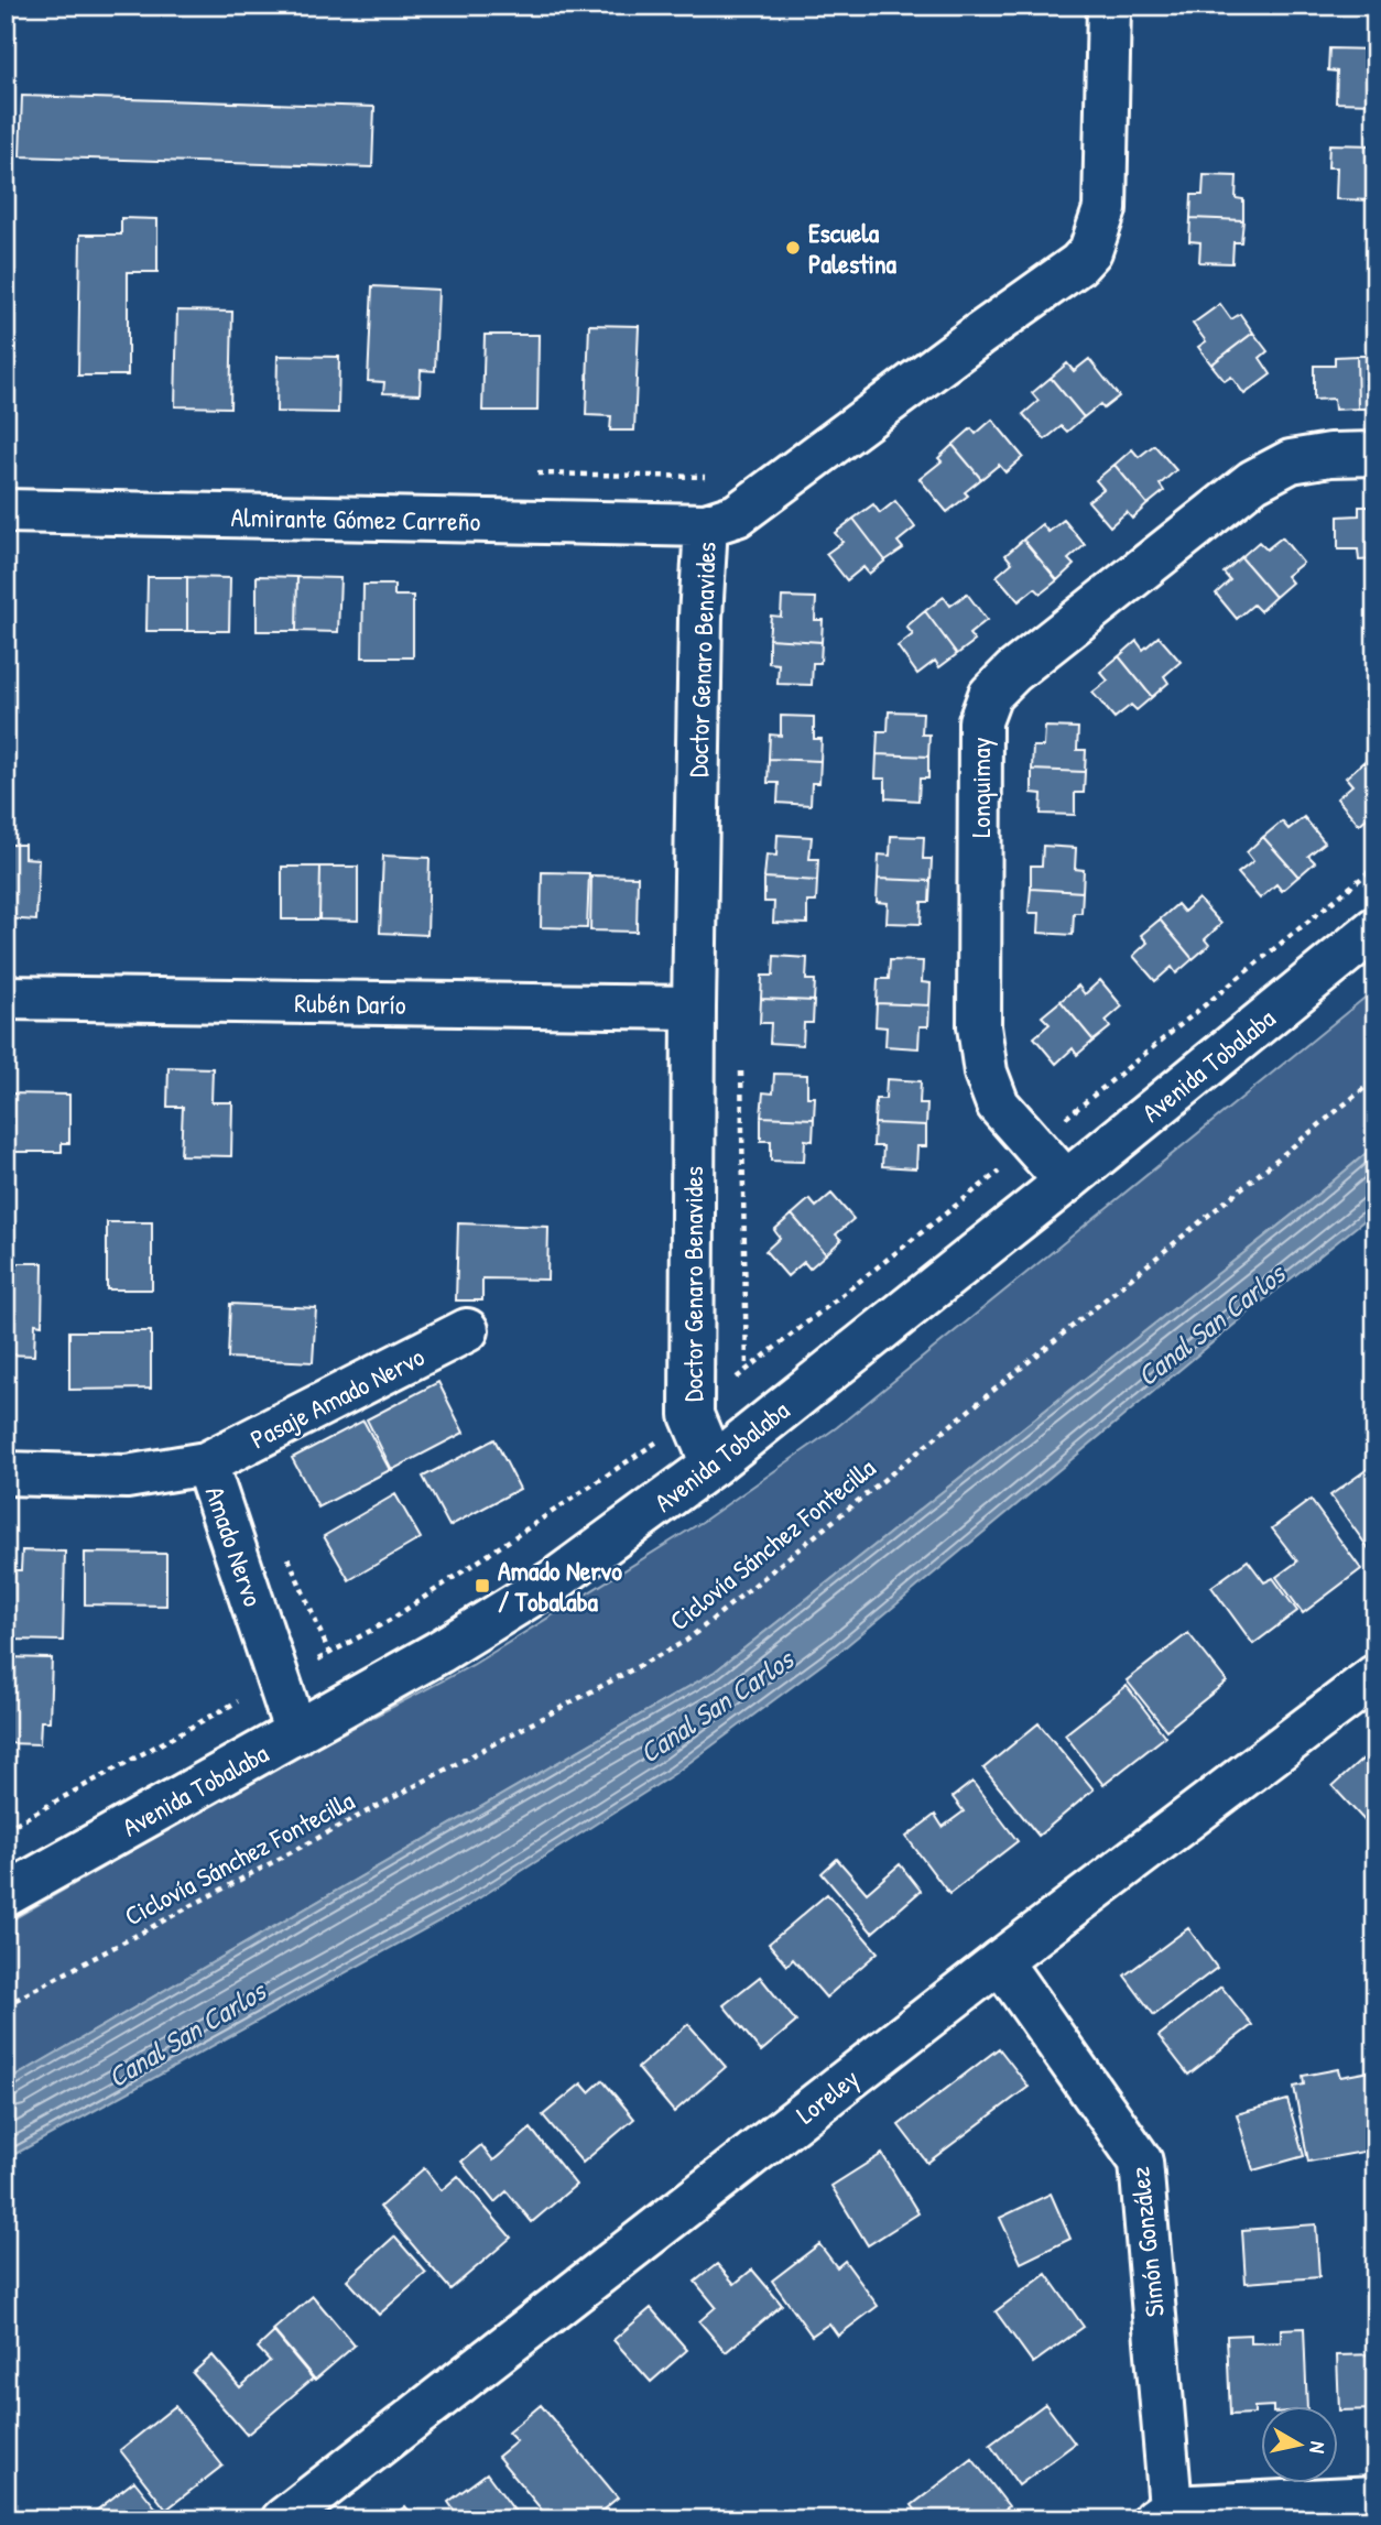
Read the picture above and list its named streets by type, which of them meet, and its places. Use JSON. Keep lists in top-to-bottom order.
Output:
{
  "streets": {
    "street": [
      "Almirante Gómez Carreño",
      "Doctor Genaro Benavides",
      "Lonquimay",
      "Rubén Darío",
      "Avenida Tobalaba",
      "Pasaje Amado Nervo",
      "Amado Nervo",
      "Loreley",
      "Simón González"
    ],
    "path": ["Ciclovía Sánchez Fontecilla"]
  },
  "crossings": [
    ["Almirante Gómez Carreño", "Doctor Genaro Benavides"],
    ["Doctor Genaro Benavides", "Rubén Darío"],
    ["Doctor Genaro Benavides", "Avenida Tobalaba"],
    ["Lonquimay", "Avenida Tobalaba"],
    ["Avenida Tobalaba", "Amado Nervo"],
    ["Pasaje Amado Nervo", "Amado Nervo"],
    ["Loreley", "Simón González"]
  ],
  "water": ["Canal San Carlos"],
  "places": {
    "other": ["Escuela Palestina"],
    "transit": ["Amado Nervo / Tobalaba"]
  },
  "north": "right"
}
